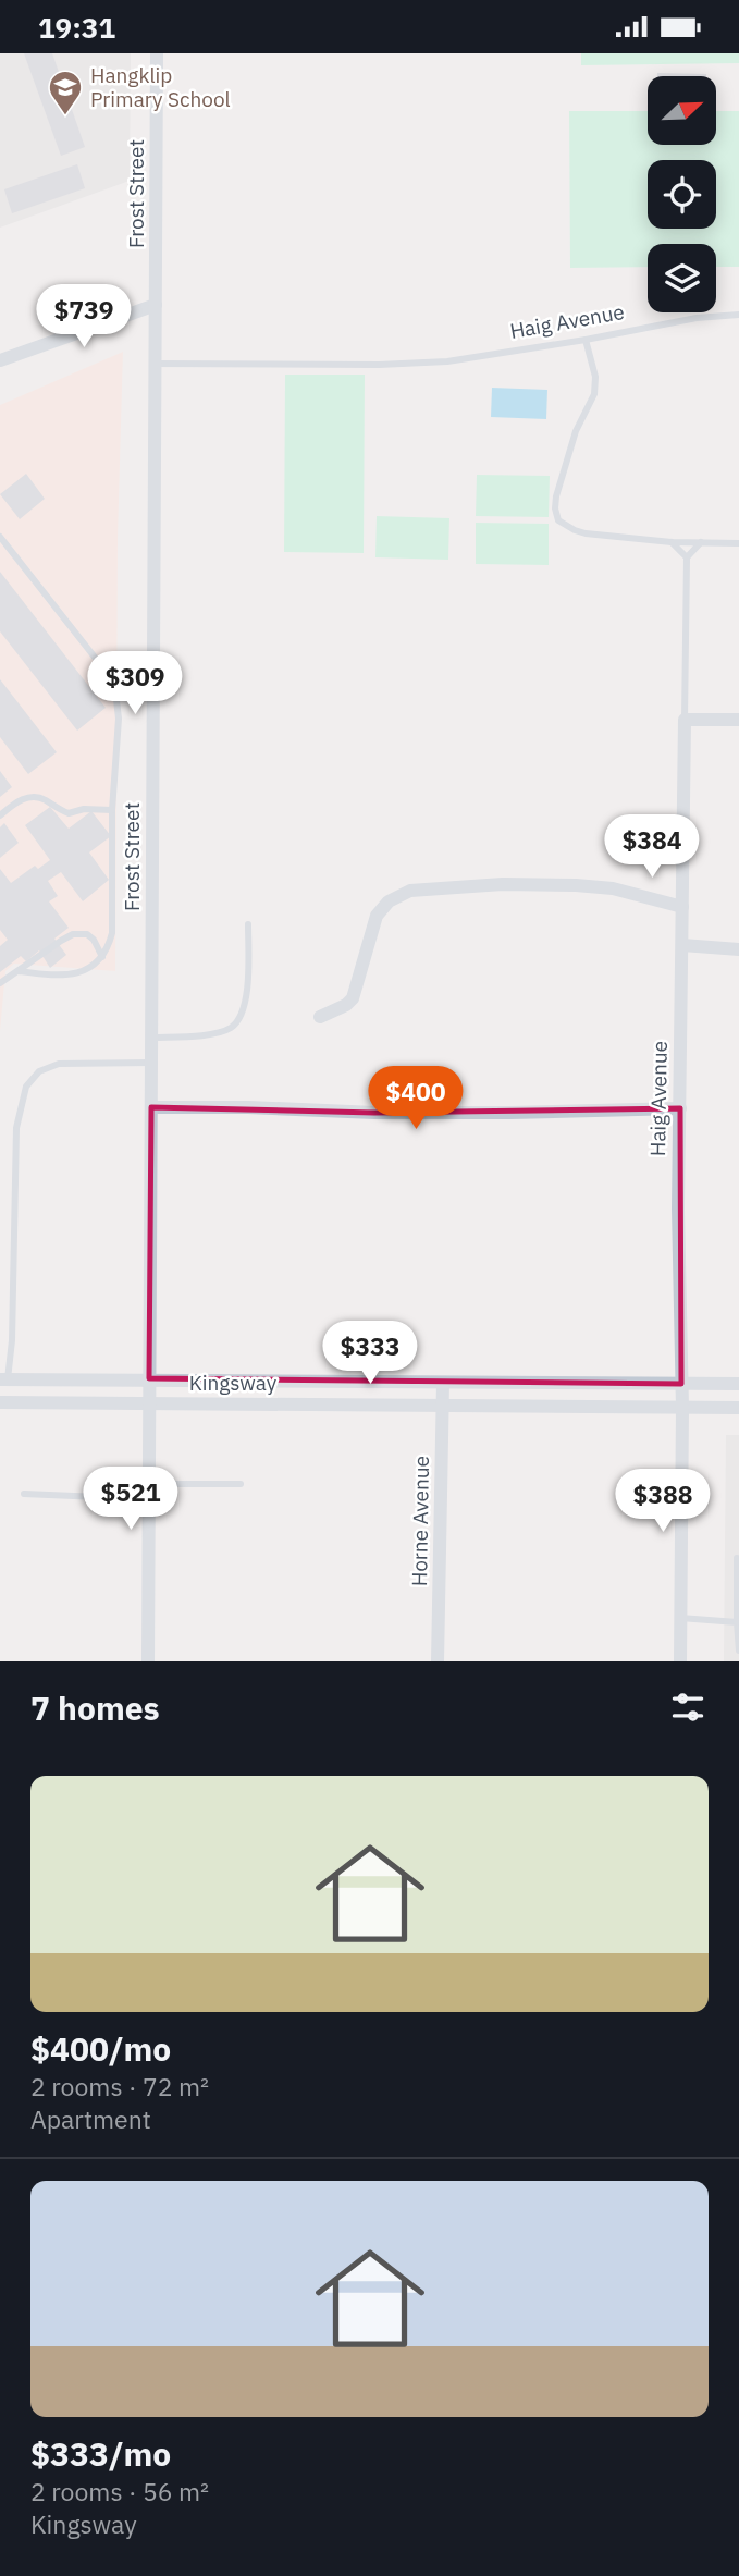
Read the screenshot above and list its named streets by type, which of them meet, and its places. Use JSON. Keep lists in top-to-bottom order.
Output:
{
  "streets": {
    "street": [
      "Frost Street",
      "Haig Avenue",
      "Kingsway",
      "Horne Avenue"
    ]
  },
  "crossings": [
    ["Frost Street", "Haig Avenue"],
    ["Frost Street", "Kingsway"],
    ["Haig Avenue", "Kingsway"],
    ["Kingsway", "Horne Avenue"]
  ],
  "places": {
    "school or university": ["Hangklip Primary School"]
  },
  "north": "top right",
  "page": {
    "status": "19:31",
    "price": [
      "$739",
      "$309",
      "$384",
      "$400",
      "$333",
      "$521",
      "$388"
    ],
    "heading": "7 homes",
    "list": [
      {
        "name": "$400/mo",
        "note": "2 rooms · 72 m² · Apartment"
      },
      {
        "name": "$333/mo",
        "note": "2 rooms · 56 m² · Kingsway"
      }
    ]
  }
}
